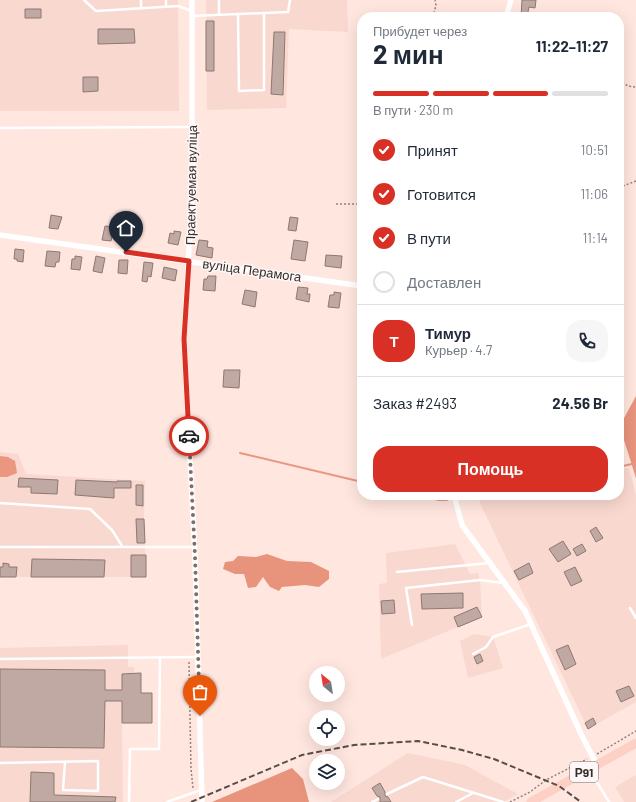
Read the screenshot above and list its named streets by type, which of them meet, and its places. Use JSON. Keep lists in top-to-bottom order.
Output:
{
  "streets": {
    "main road": ["Р91"],
    "street": ["Праектуемая вуліца", "вуліца Перамога"]
  },
  "crossings": [
    ["Праектуемая вуліца", "вуліца Перамога"]
  ],
  "north": "top left",
  "page": {
    "heading": ["2 мин", "Прибудет через", "11:22–11:27"],
    "panel": [
      "Тимур",
      "Курьер · 4.7",
      "Заказ #2493",
      "24.56 Br"
    ],
    "bar": "В пути · 230 m",
    "list": [
      ["Принят", "10:51"],
      ["Готовится", "11:06"],
      ["В пути", "11:14"],
      "Доставлен"
    ],
    "round": "Т",
    "buttons": "Помощь"
  }
}
